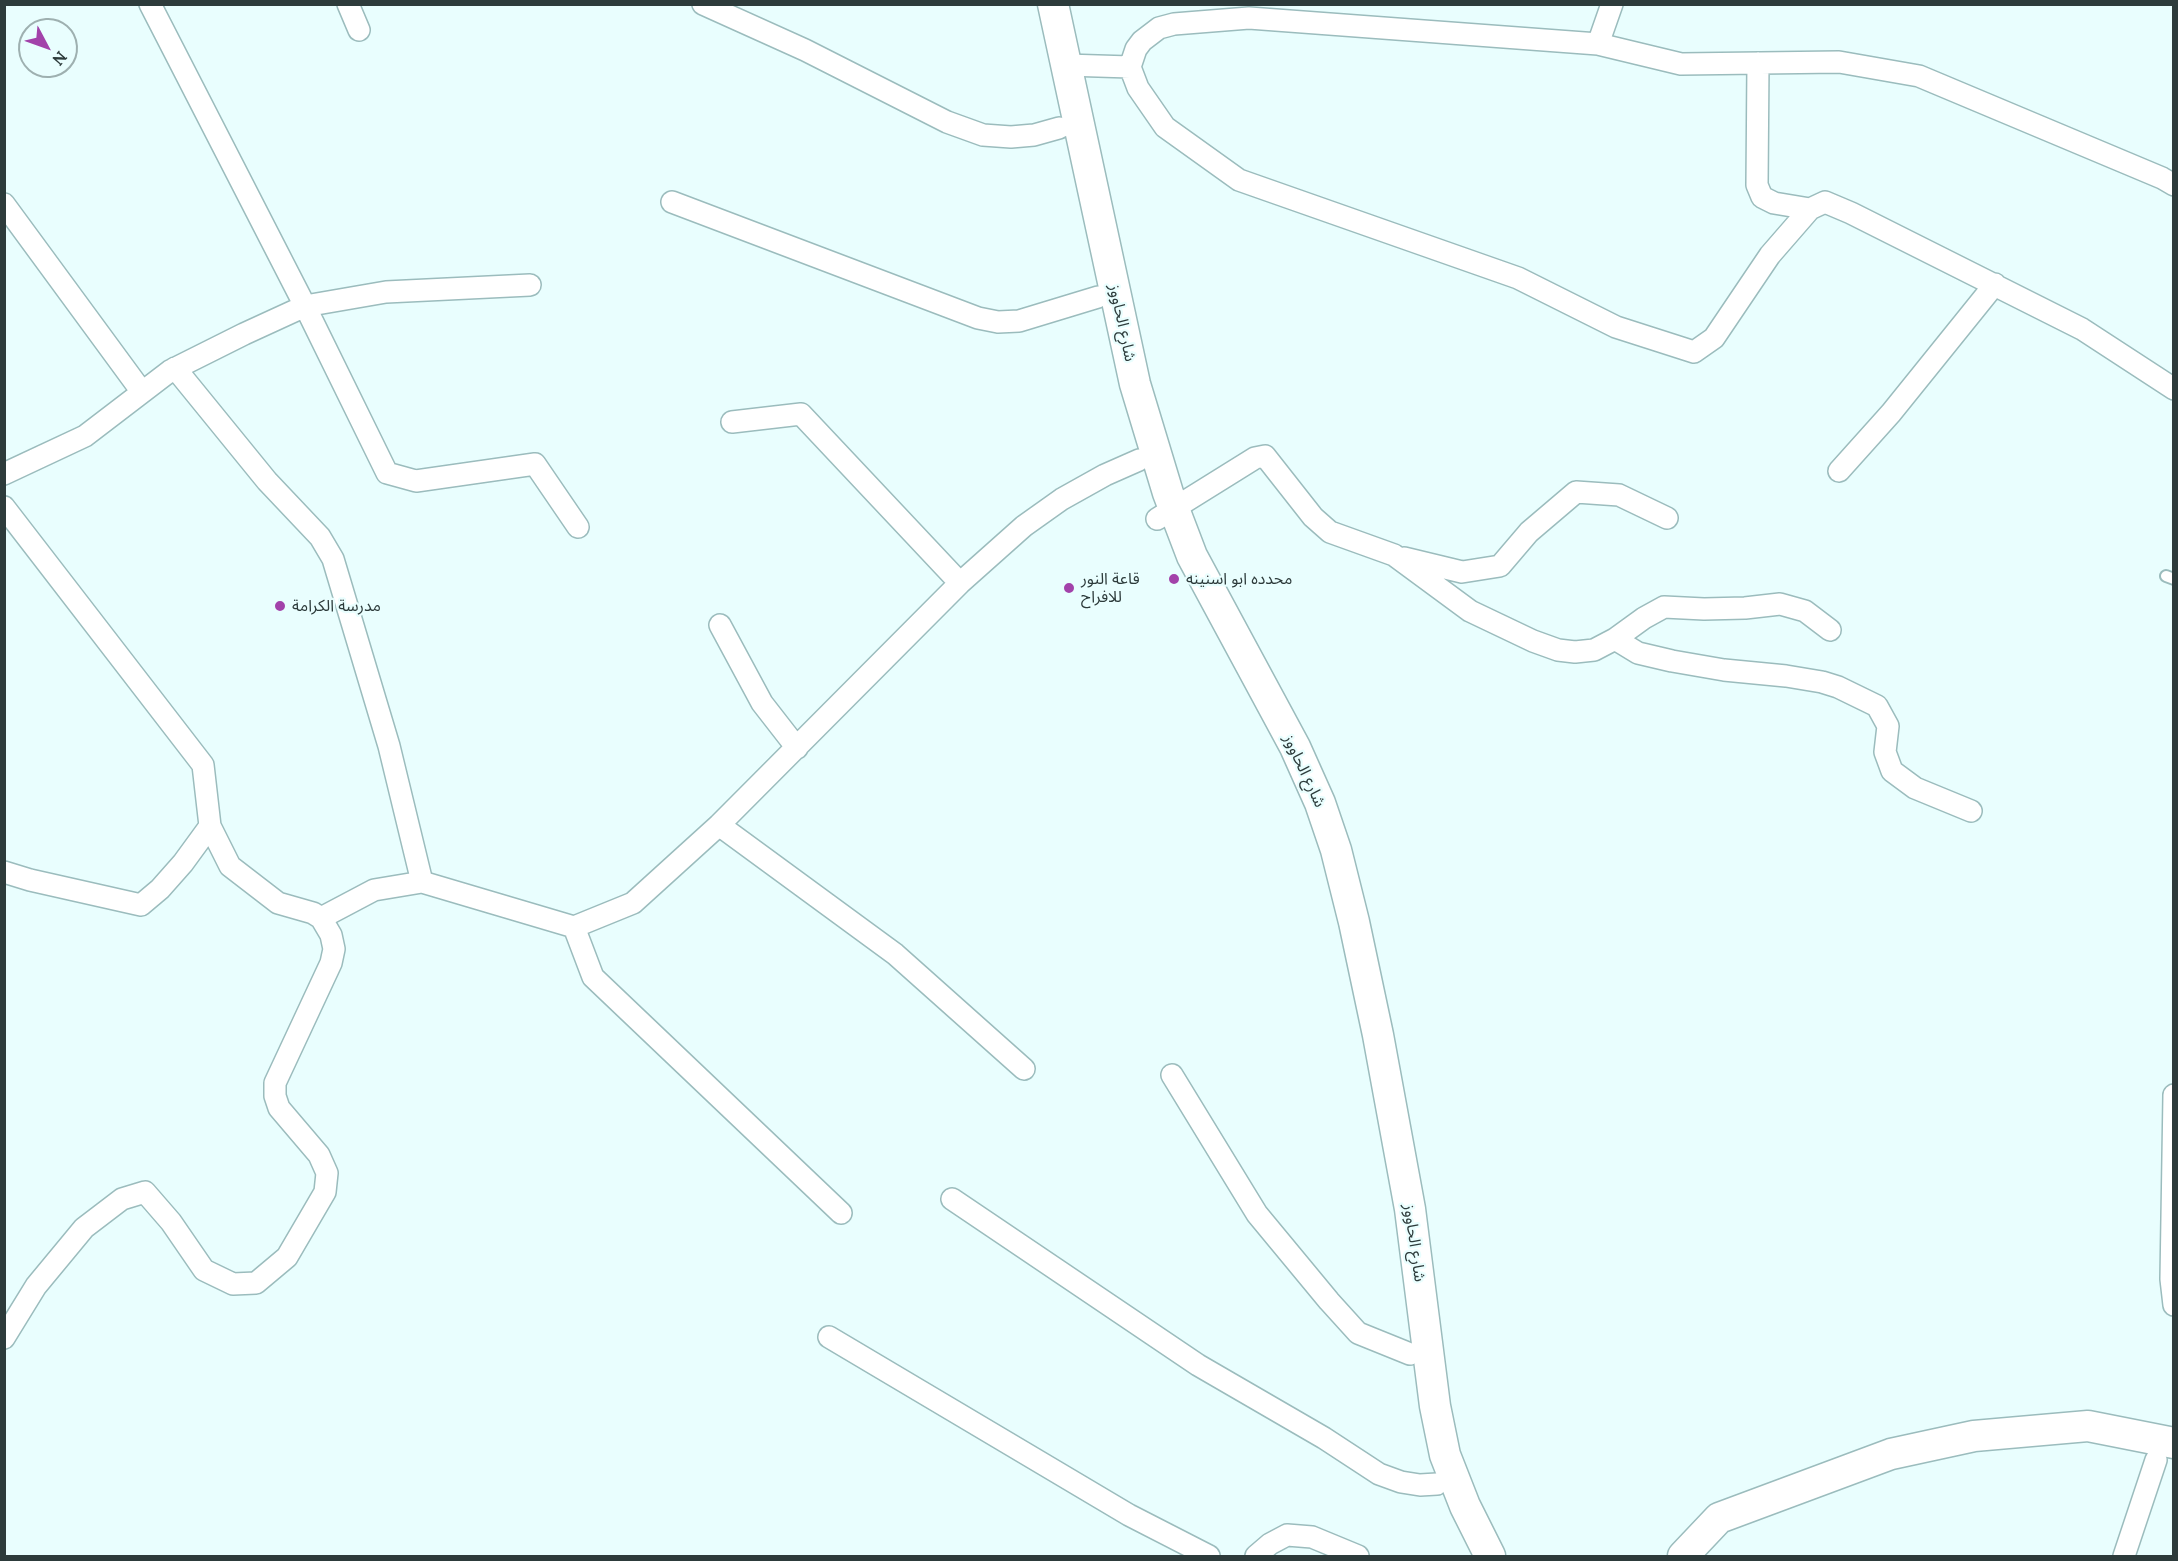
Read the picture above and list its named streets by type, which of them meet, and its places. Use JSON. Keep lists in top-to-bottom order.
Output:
{
  "streets": {
    "main road": ["شارع الحاووز"]
  },
  "places": ["محدده ابو اسنينه", "قاعة النور للافراح", "مدرسة الكرامة"],
  "north": "bottom right"
}
